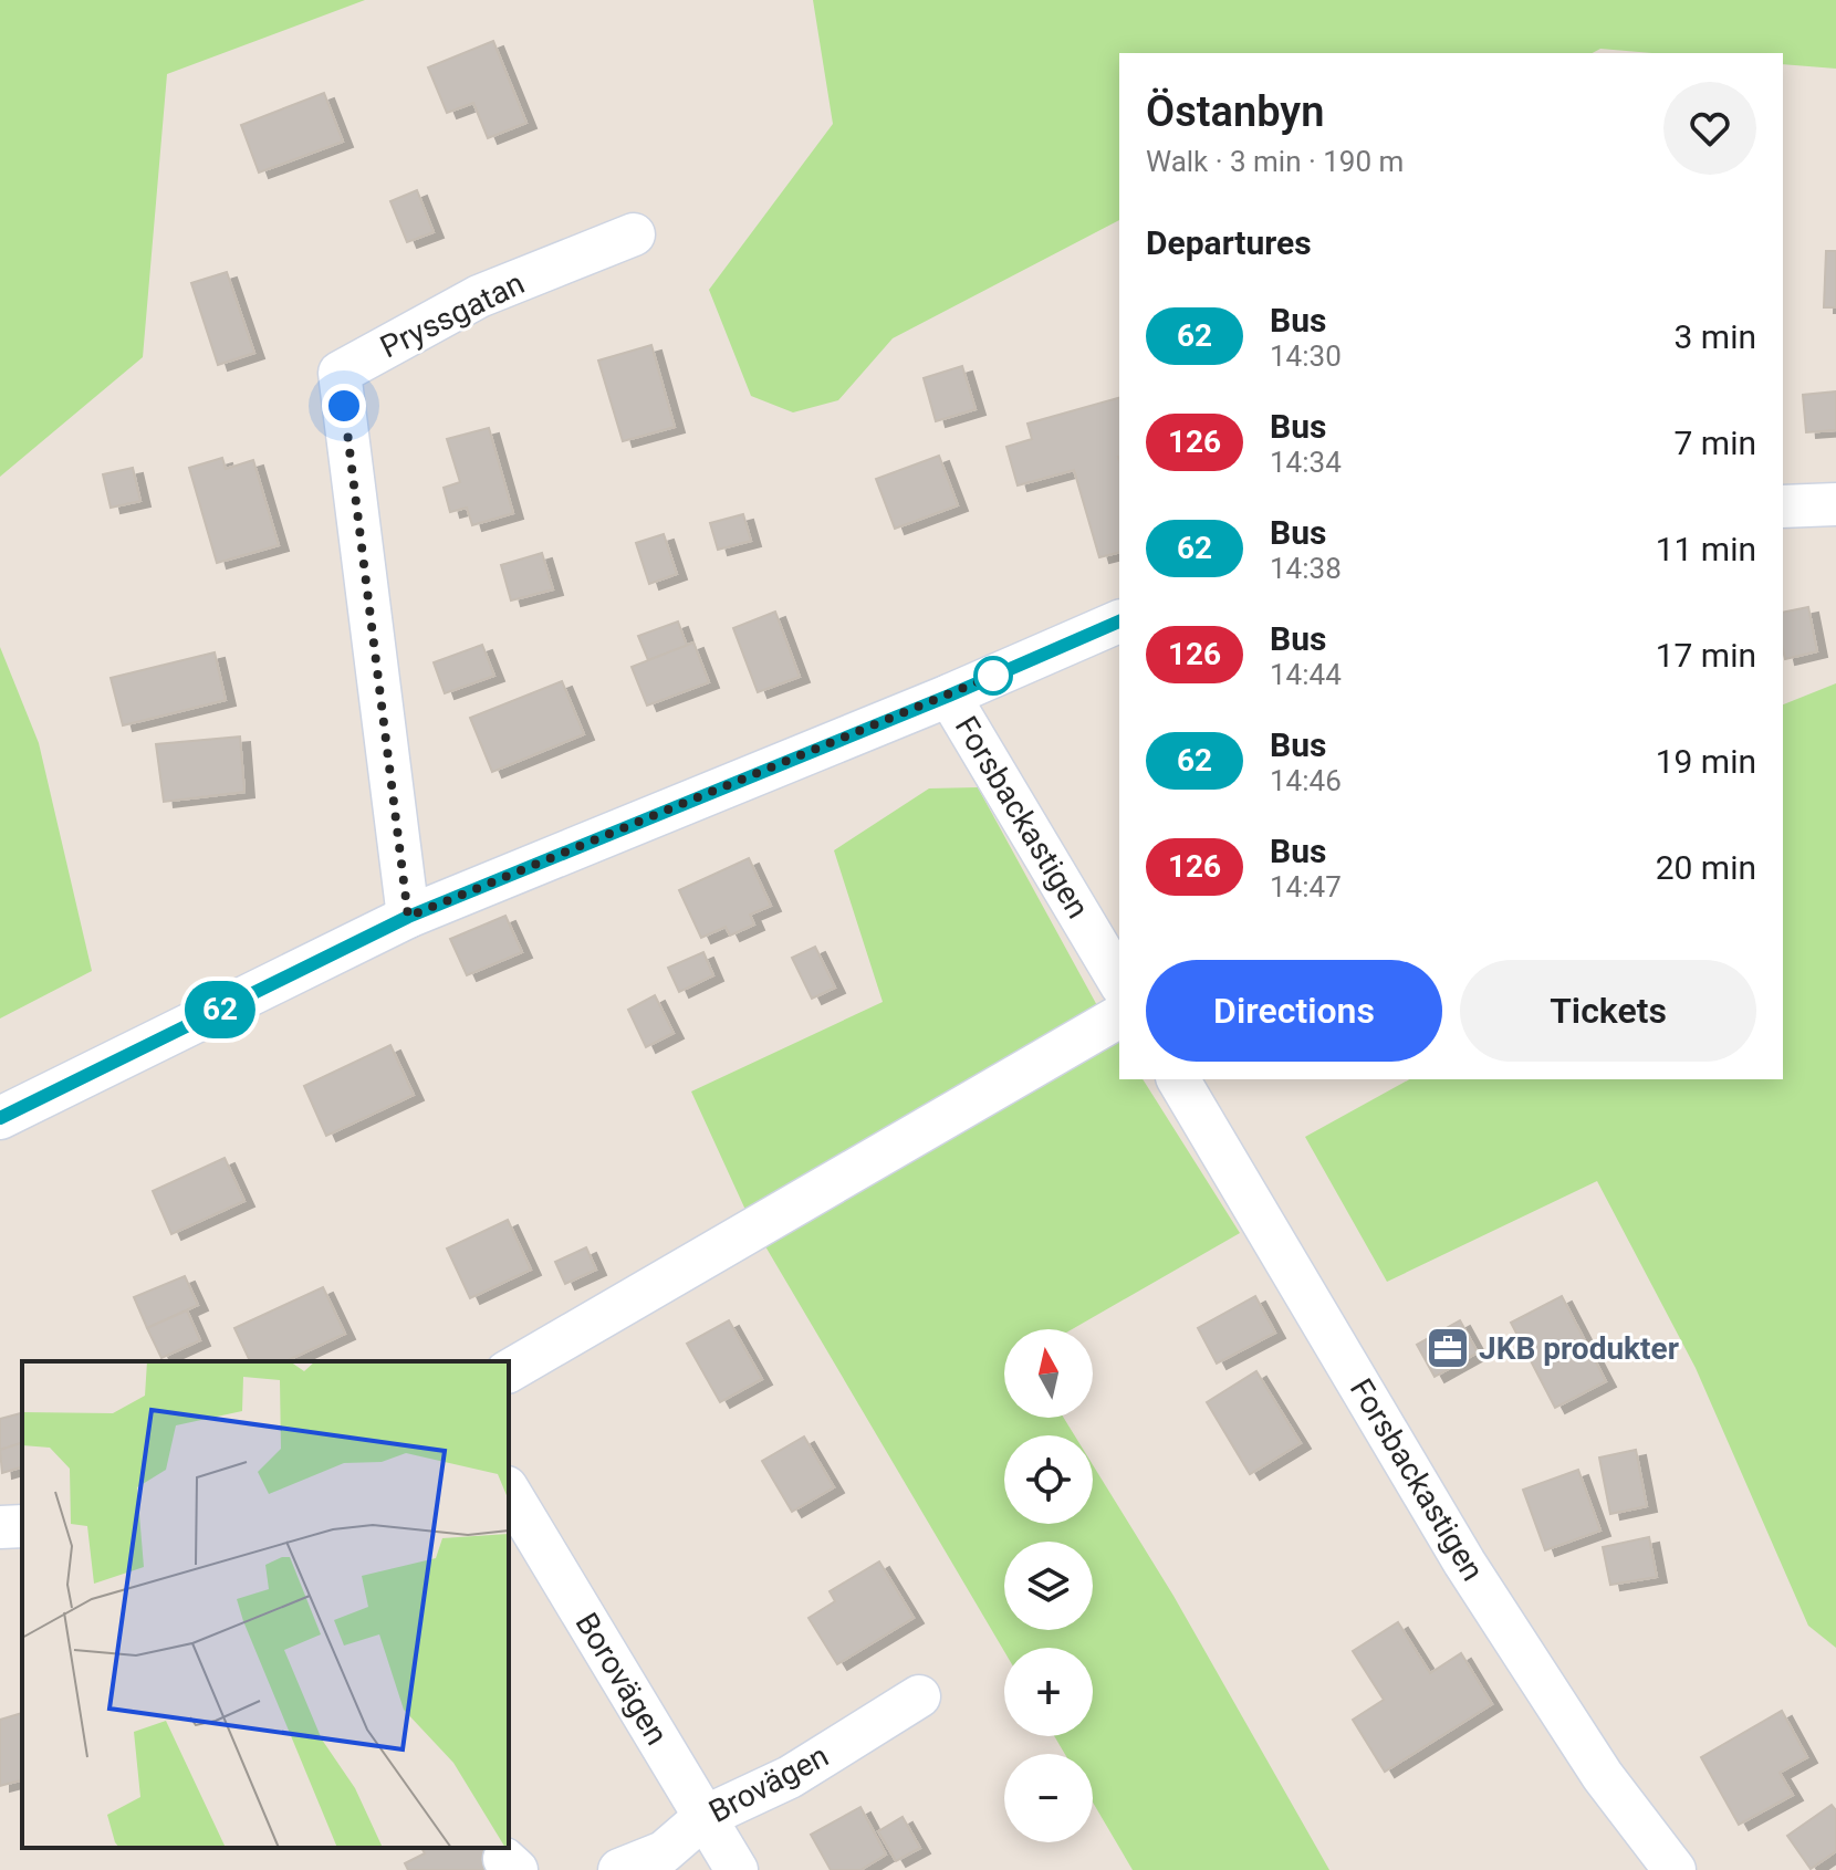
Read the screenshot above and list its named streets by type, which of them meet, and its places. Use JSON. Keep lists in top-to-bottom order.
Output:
{
  "streets": {
    "street": [
      "Pryssgatan",
      "Forsbackastigen",
      "Borovägen",
      "Brovägen"
    ]
  },
  "crossings": [
    ["Borovägen", "Brovägen"]
  ],
  "places": {
    "office": ["JKB produkter"]
  },
  "lines": ["bus line 62"],
  "north": "top",
  "page": {
    "on_map": "62",
    "heading": [
      ["Östanbyn", "Walk · 3 min · 190 m"],
      "Departures"
    ],
    "list": [
      {
        "mark": "62",
        "name": "Bus",
        "note": "14:30",
        "value": "3 min"
      },
      {
        "mark": "126",
        "name": "Bus",
        "note": "14:34",
        "value": "7 min"
      },
      {
        "mark": "62",
        "name": "Bus",
        "note": "14:38",
        "value": "11 min"
      },
      {
        "mark": "126",
        "name": "Bus",
        "note": "14:44",
        "value": "17 min"
      },
      {
        "mark": "62",
        "name": "Bus",
        "note": "14:46",
        "value": "19 min"
      },
      {
        "mark": "126",
        "name": "Bus",
        "note": "14:47",
        "value": "20 min"
      }
    ],
    "buttons": ["Directions", "Tickets"],
    "map_buttons": ["+", "−"]
  }
}
